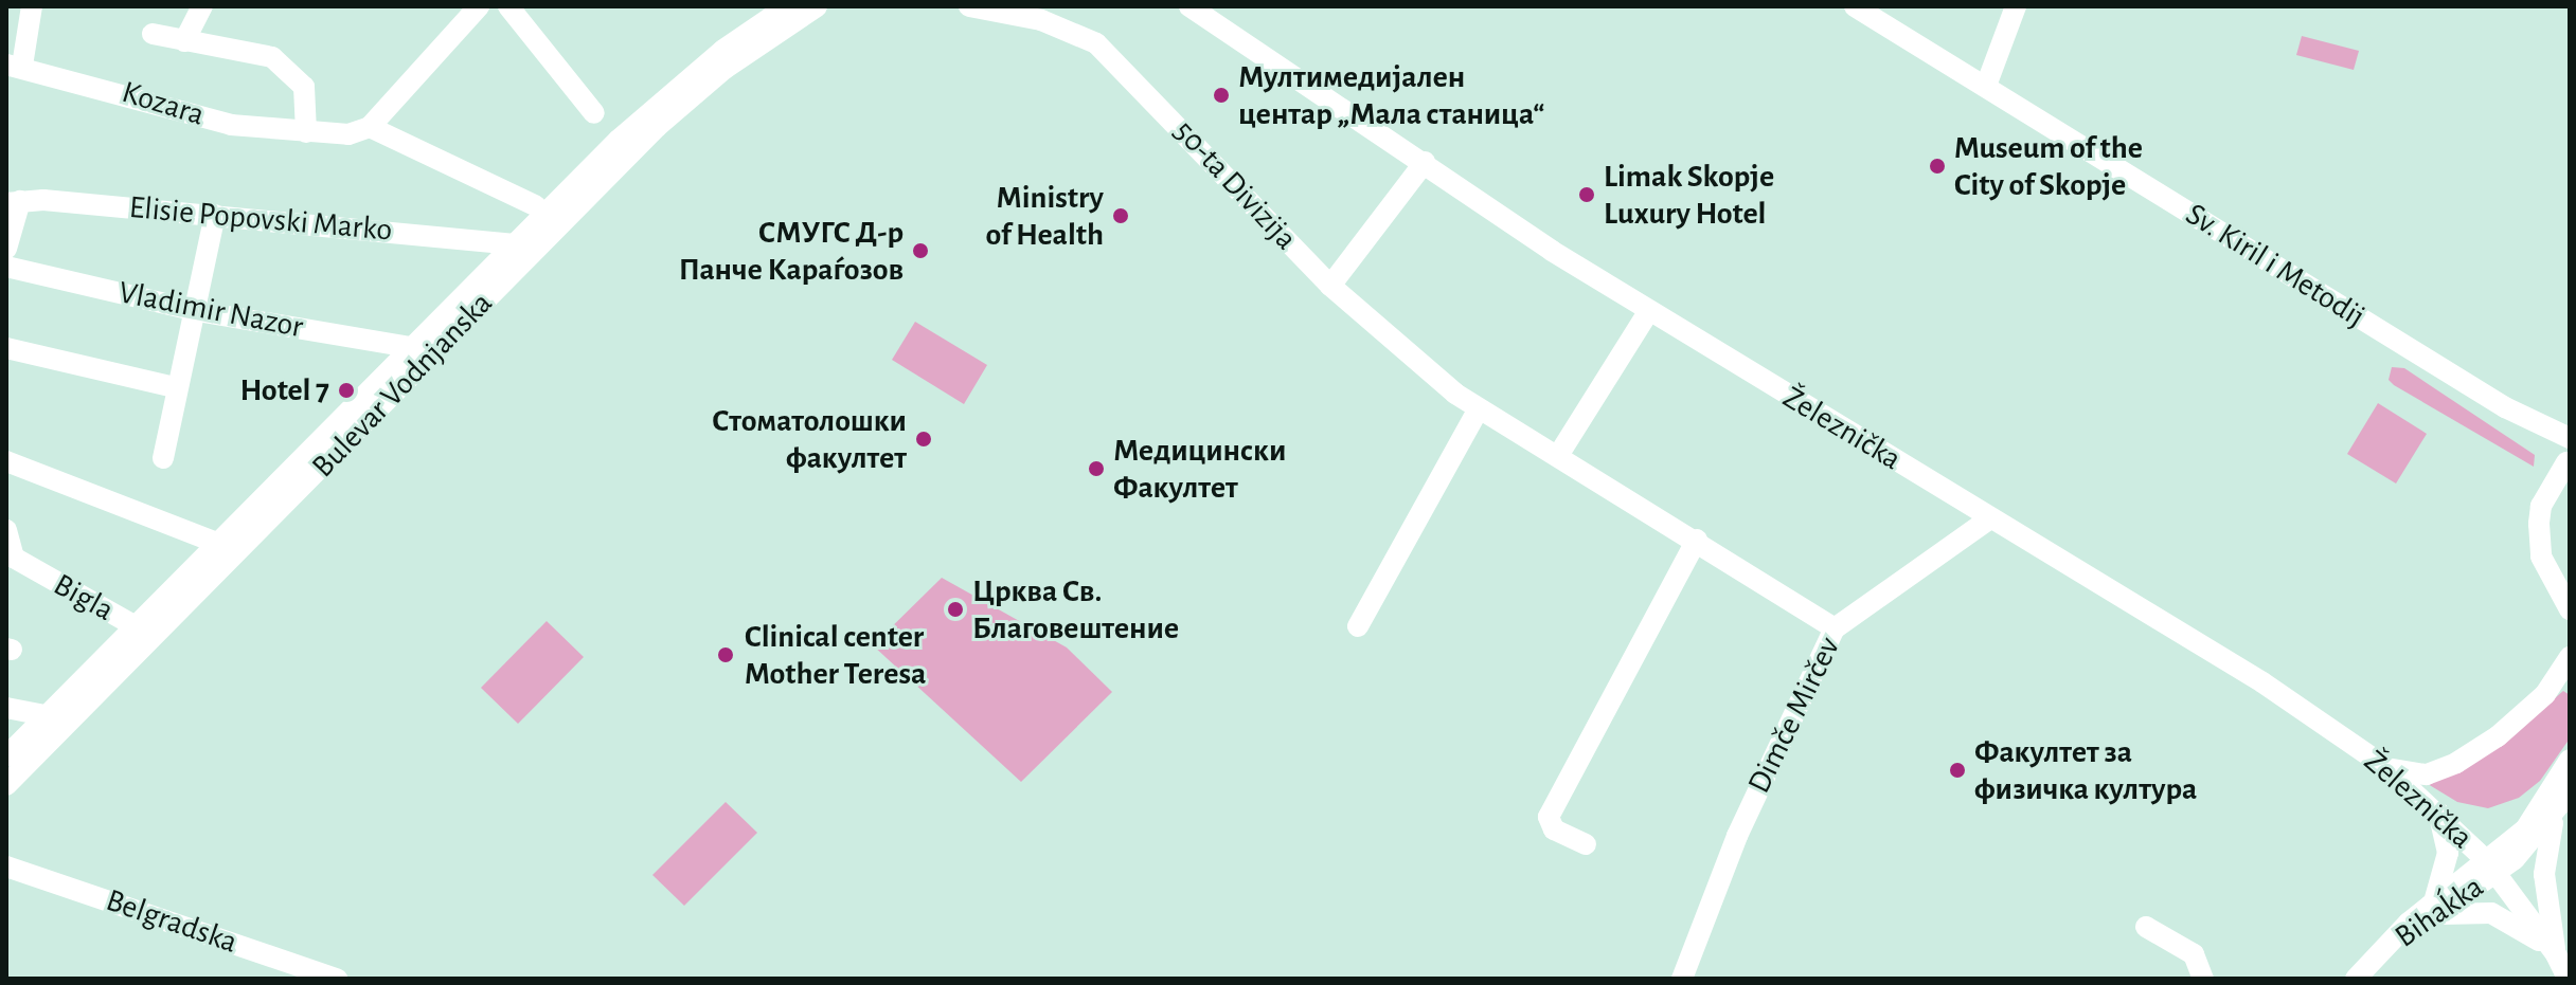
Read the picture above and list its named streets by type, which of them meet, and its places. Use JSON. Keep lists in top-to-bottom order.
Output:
{
  "streets": {
    "street": [
      "Kozara",
      "50-ta Divizija",
      "Elisie Popovski Marko",
      "Sv. Kiril i Metodij",
      "Vladimir Nazor",
      "Bulevar Vodnjanska",
      "Železnička",
      "Bigla",
      "Dimče Mirčev",
      "Bihaḱka",
      "Belgradska"
    ]
  },
  "crossings": [
    ["50-ta Divizija", "Dimče Mirčev"],
    ["Elisie Popovski Marko", "Bulevar Vodnjanska"],
    ["Vladimir Nazor", "Bulevar Vodnjanska"],
    ["Bulevar Vodnjanska", "Bigla"],
    ["Železnička", "Dimče Mirčev"],
    ["Železnička", "Bihaḱka"]
  ],
  "places": [
    "Мултимедијален центар „Мала станица“",
    "Museum of the City of Skopje",
    "Limak Skopje Luxury Hotel",
    "Ministry of Health",
    "СМУГС Д-р Панче Караѓозов",
    "Hotel 7",
    "Стоматолошки факултет",
    "Медицински Факултет",
    "Црква Св. Благовештение",
    "Clinical center Mother Teresa",
    "Факултет за физичка култура"
  ]
}
